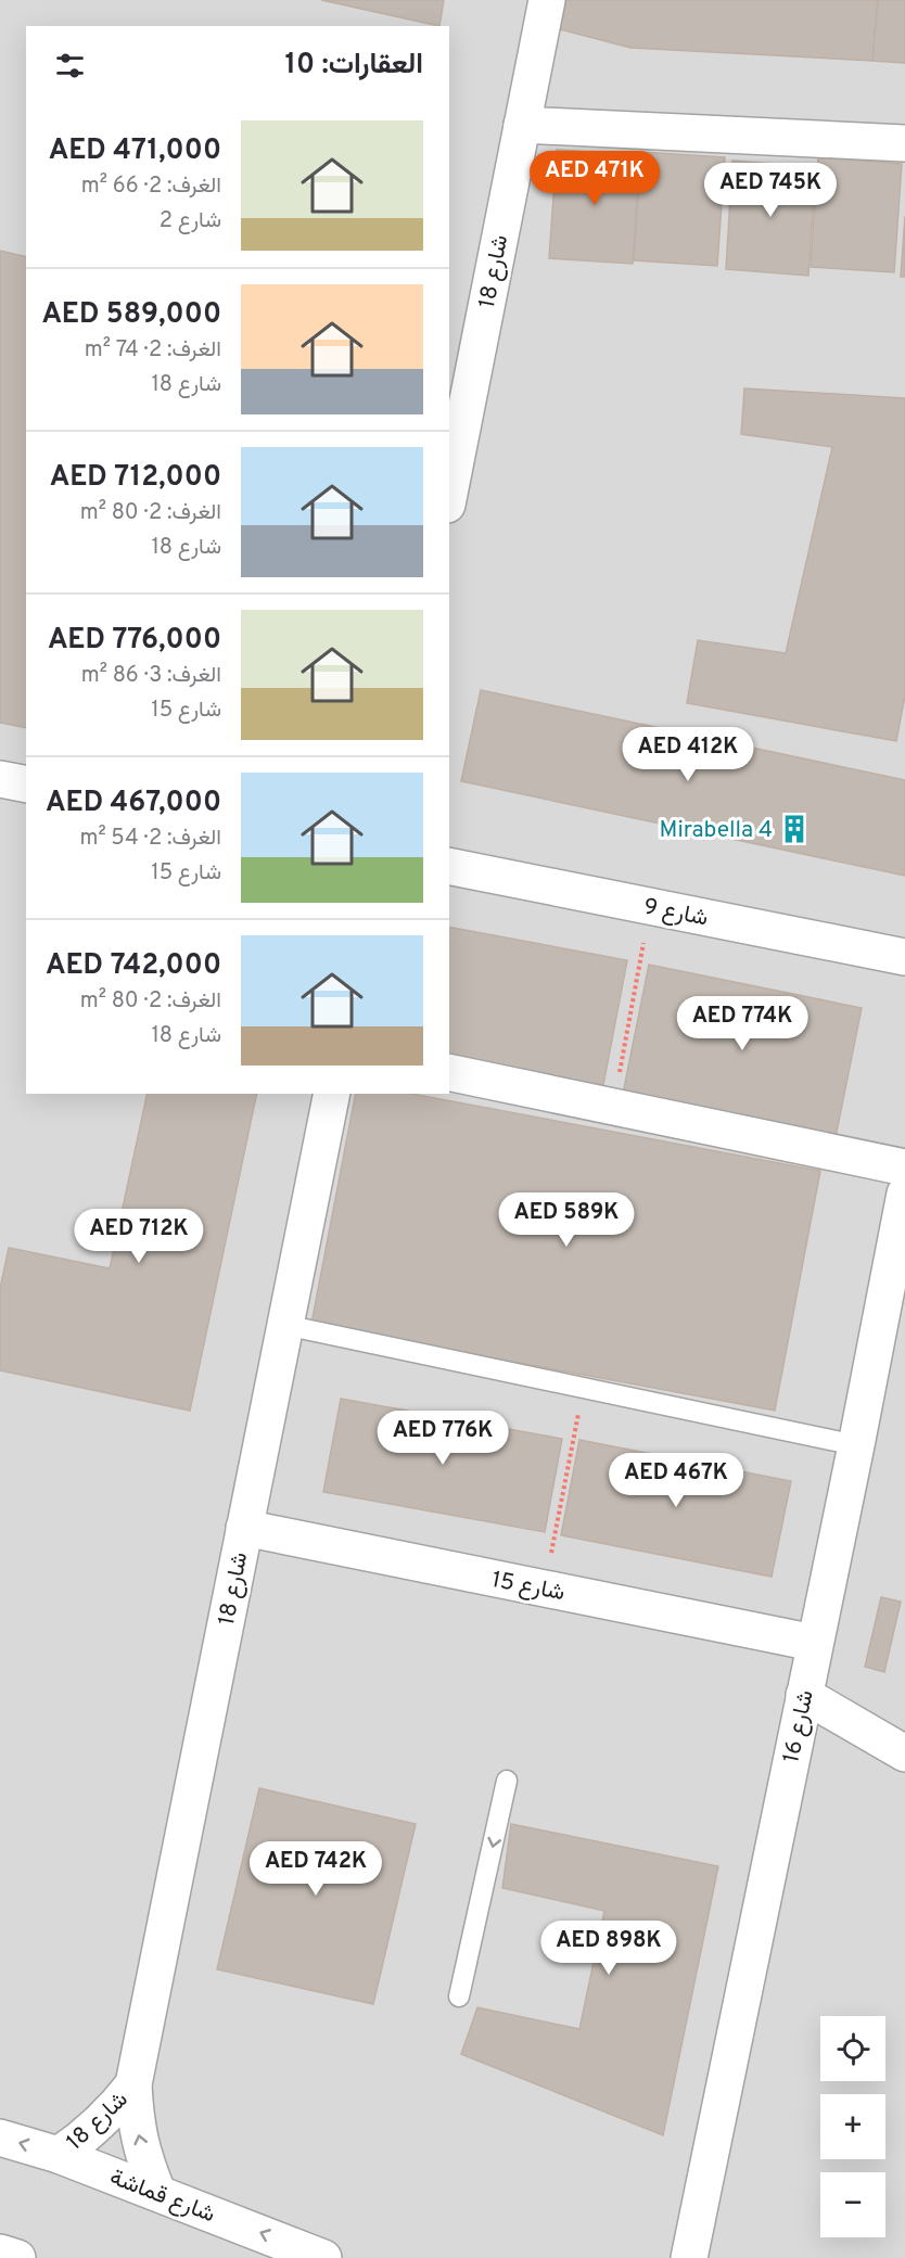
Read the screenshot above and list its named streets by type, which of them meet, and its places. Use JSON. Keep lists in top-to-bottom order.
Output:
{
  "streets": {
    "street": [
      "شارع 18",
      "شارع 9",
      "شارع 15",
      "شارع 16",
      "شارع قماشة"
    ]
  },
  "crossings": [
    ["شارع 18", "شارع 15"],
    ["شارع 18", "شارع قماشة"],
    ["شارع 15", "شارع 16"]
  ],
  "one_way": ["شارع قماشة"],
  "places": {
    "building": ["Mirabella 4"]
  },
  "page": {
    "heading": "العقارات: 10",
    "list": [
      {
        "name": "AED 471,000",
        "note": "الغرف: 2 · 66 m² · شارع 2"
      },
      {
        "name": "AED 589,000",
        "note": "الغرف: 2 · 74 m² · شارع 18"
      },
      {
        "name": "AED 712,000",
        "note": "الغرف: 2 · 80 m² · شارع 18"
      },
      {
        "name": "AED 776,000",
        "note": "الغرف: 3 · 86 m² · شارع 15"
      },
      {
        "name": "AED 467,000",
        "note": "الغرف: 2 · 54 m² · شارع 15"
      },
      {
        "name": "AED 742,000",
        "note": "الغرف: 2 · 80 m² · شارع 18"
      }
    ],
    "price": [
      "AED 471K",
      "AED 745K",
      "AED 412K",
      "AED 774K",
      "AED 589K",
      "AED 712K",
      "AED 776K",
      "AED 467K",
      "AED 742K",
      "AED 898K"
    ],
    "map_buttons": ["+", "−"]
  }
}
